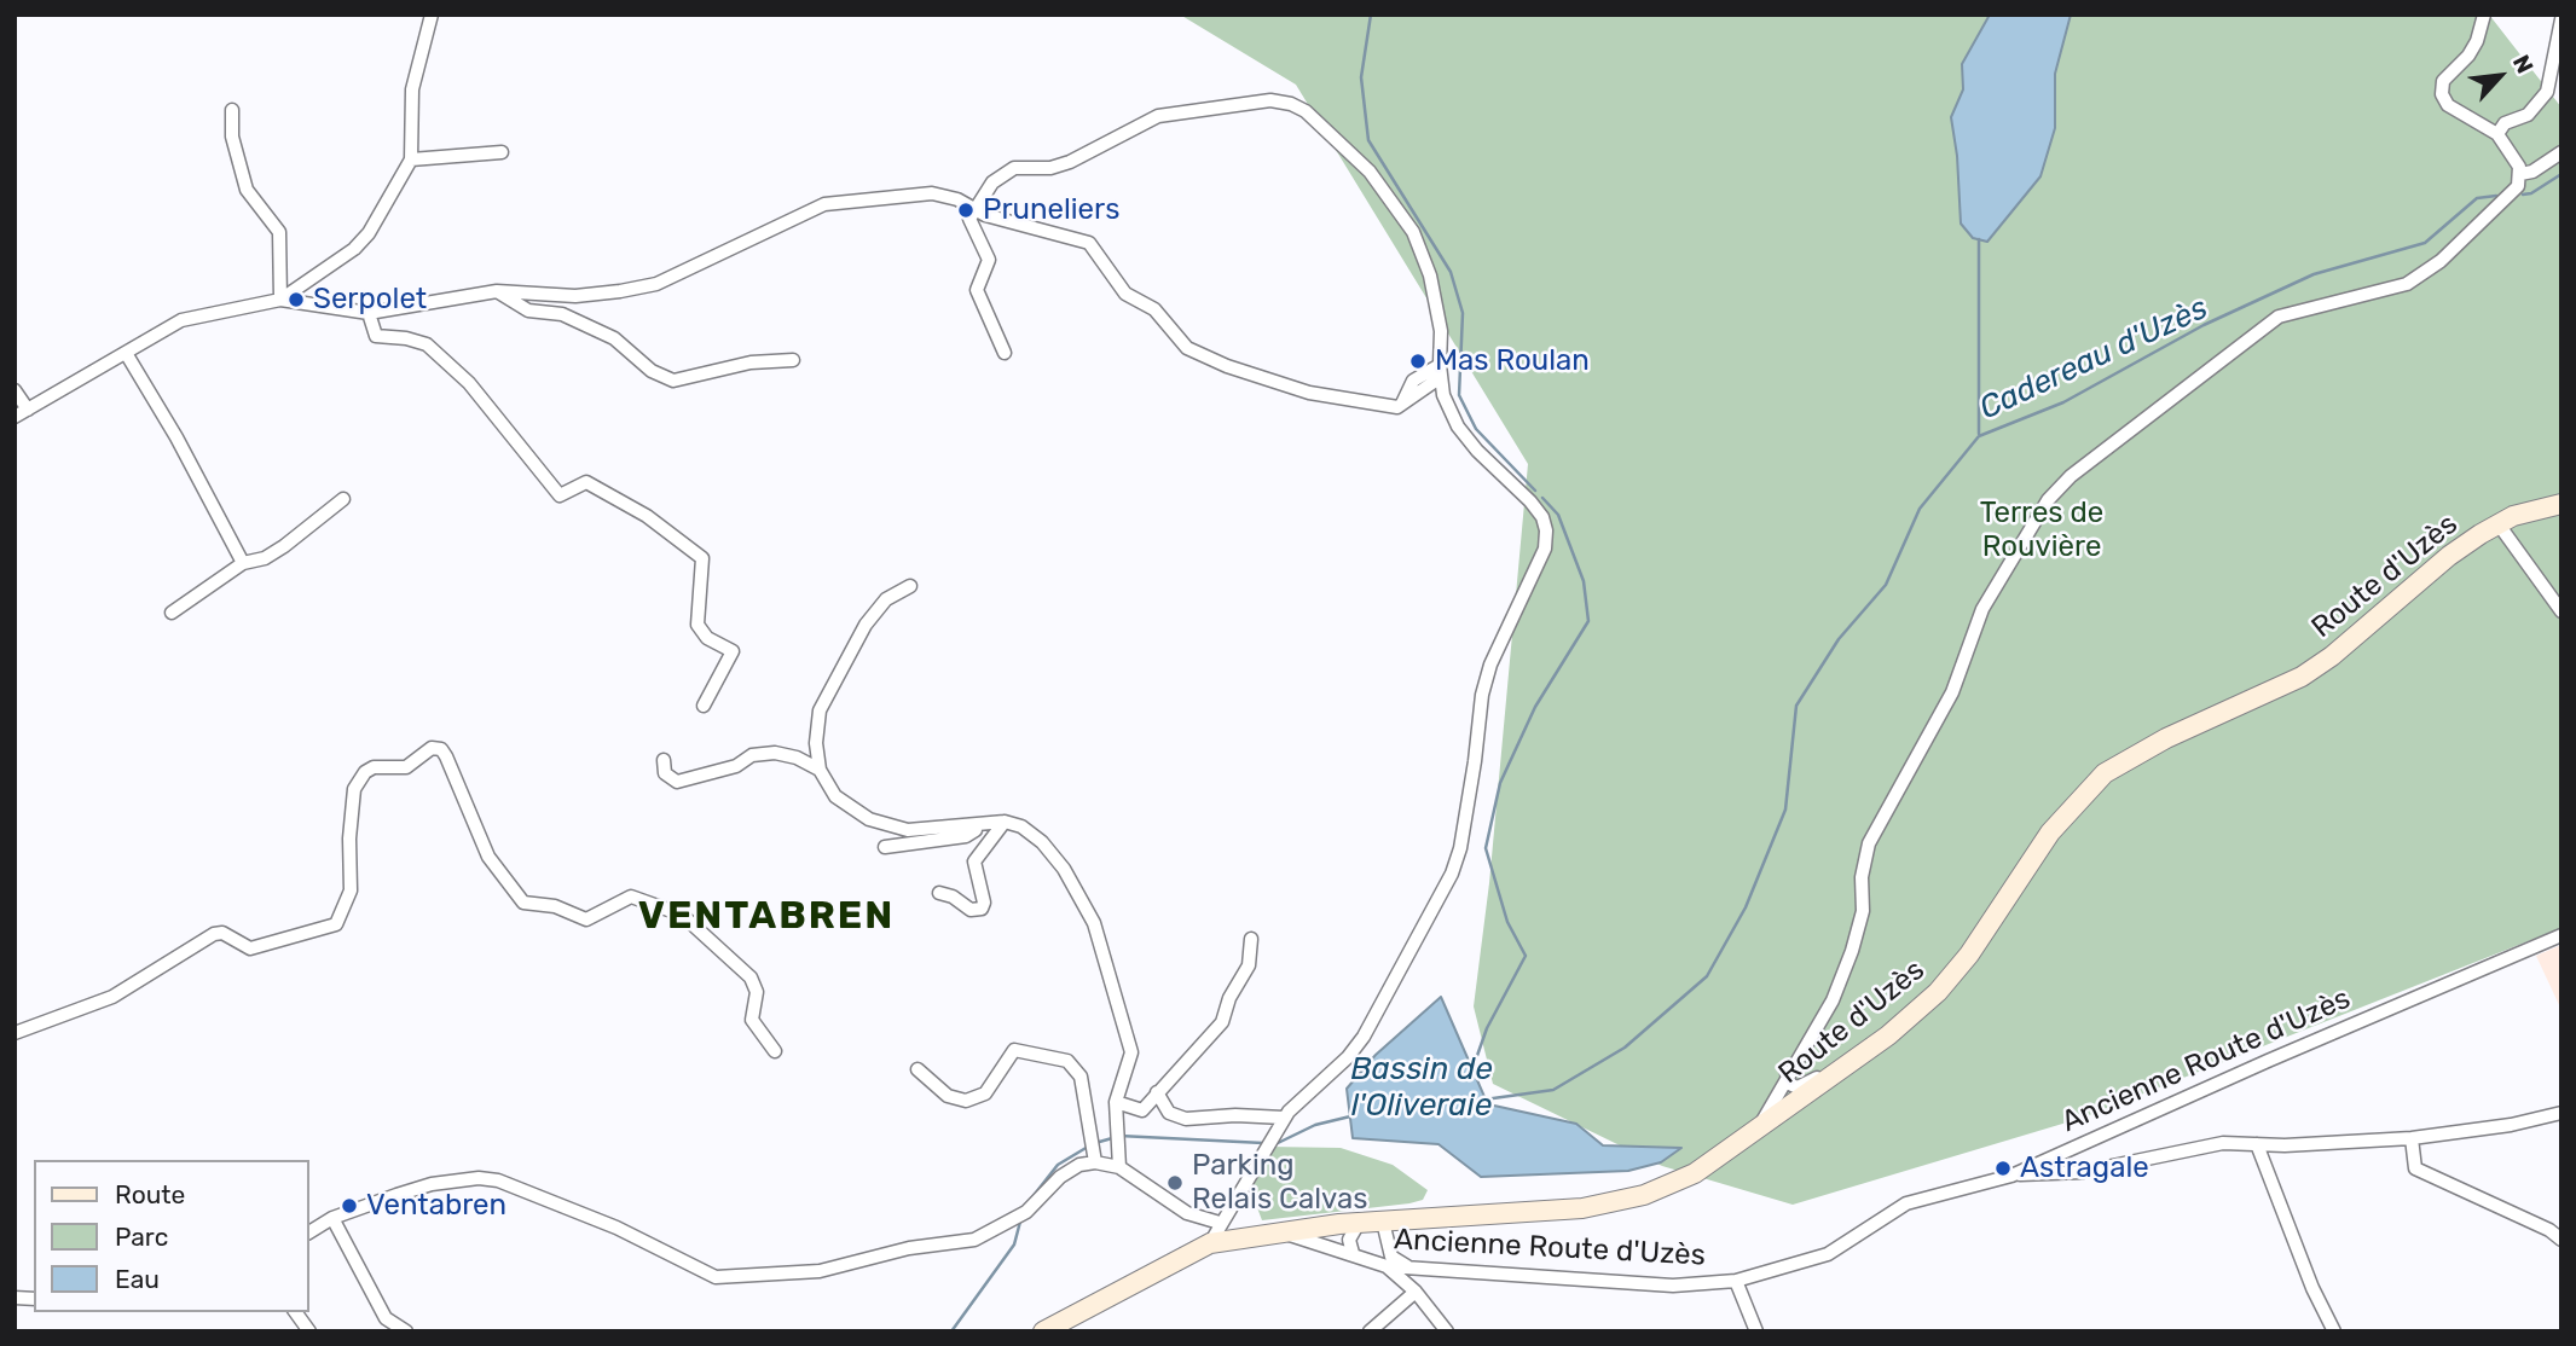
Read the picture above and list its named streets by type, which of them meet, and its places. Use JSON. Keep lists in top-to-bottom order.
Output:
{
  "streets": {
    "main road": ["Route d'Uzès"],
    "street": ["Ancienne Route d'Uzès"]
  },
  "crossings": [
    ["Route d'Uzès", "Ancienne Route d'Uzès"]
  ],
  "districts": ["VENTABREN"],
  "water": ["Cadereau d'Uzès", "Bassin de l'Oliveraie"],
  "parks": ["Terres de Rouvière"],
  "places": [
    "Pruneliers",
    "Serpolet",
    "Mas Roulan",
    "Astragale",
    "Parking Relais Calvas",
    "Ventabren"
  ],
  "legend": ["Route", "Parc", "Eau"],
  "north": "top right"
}
